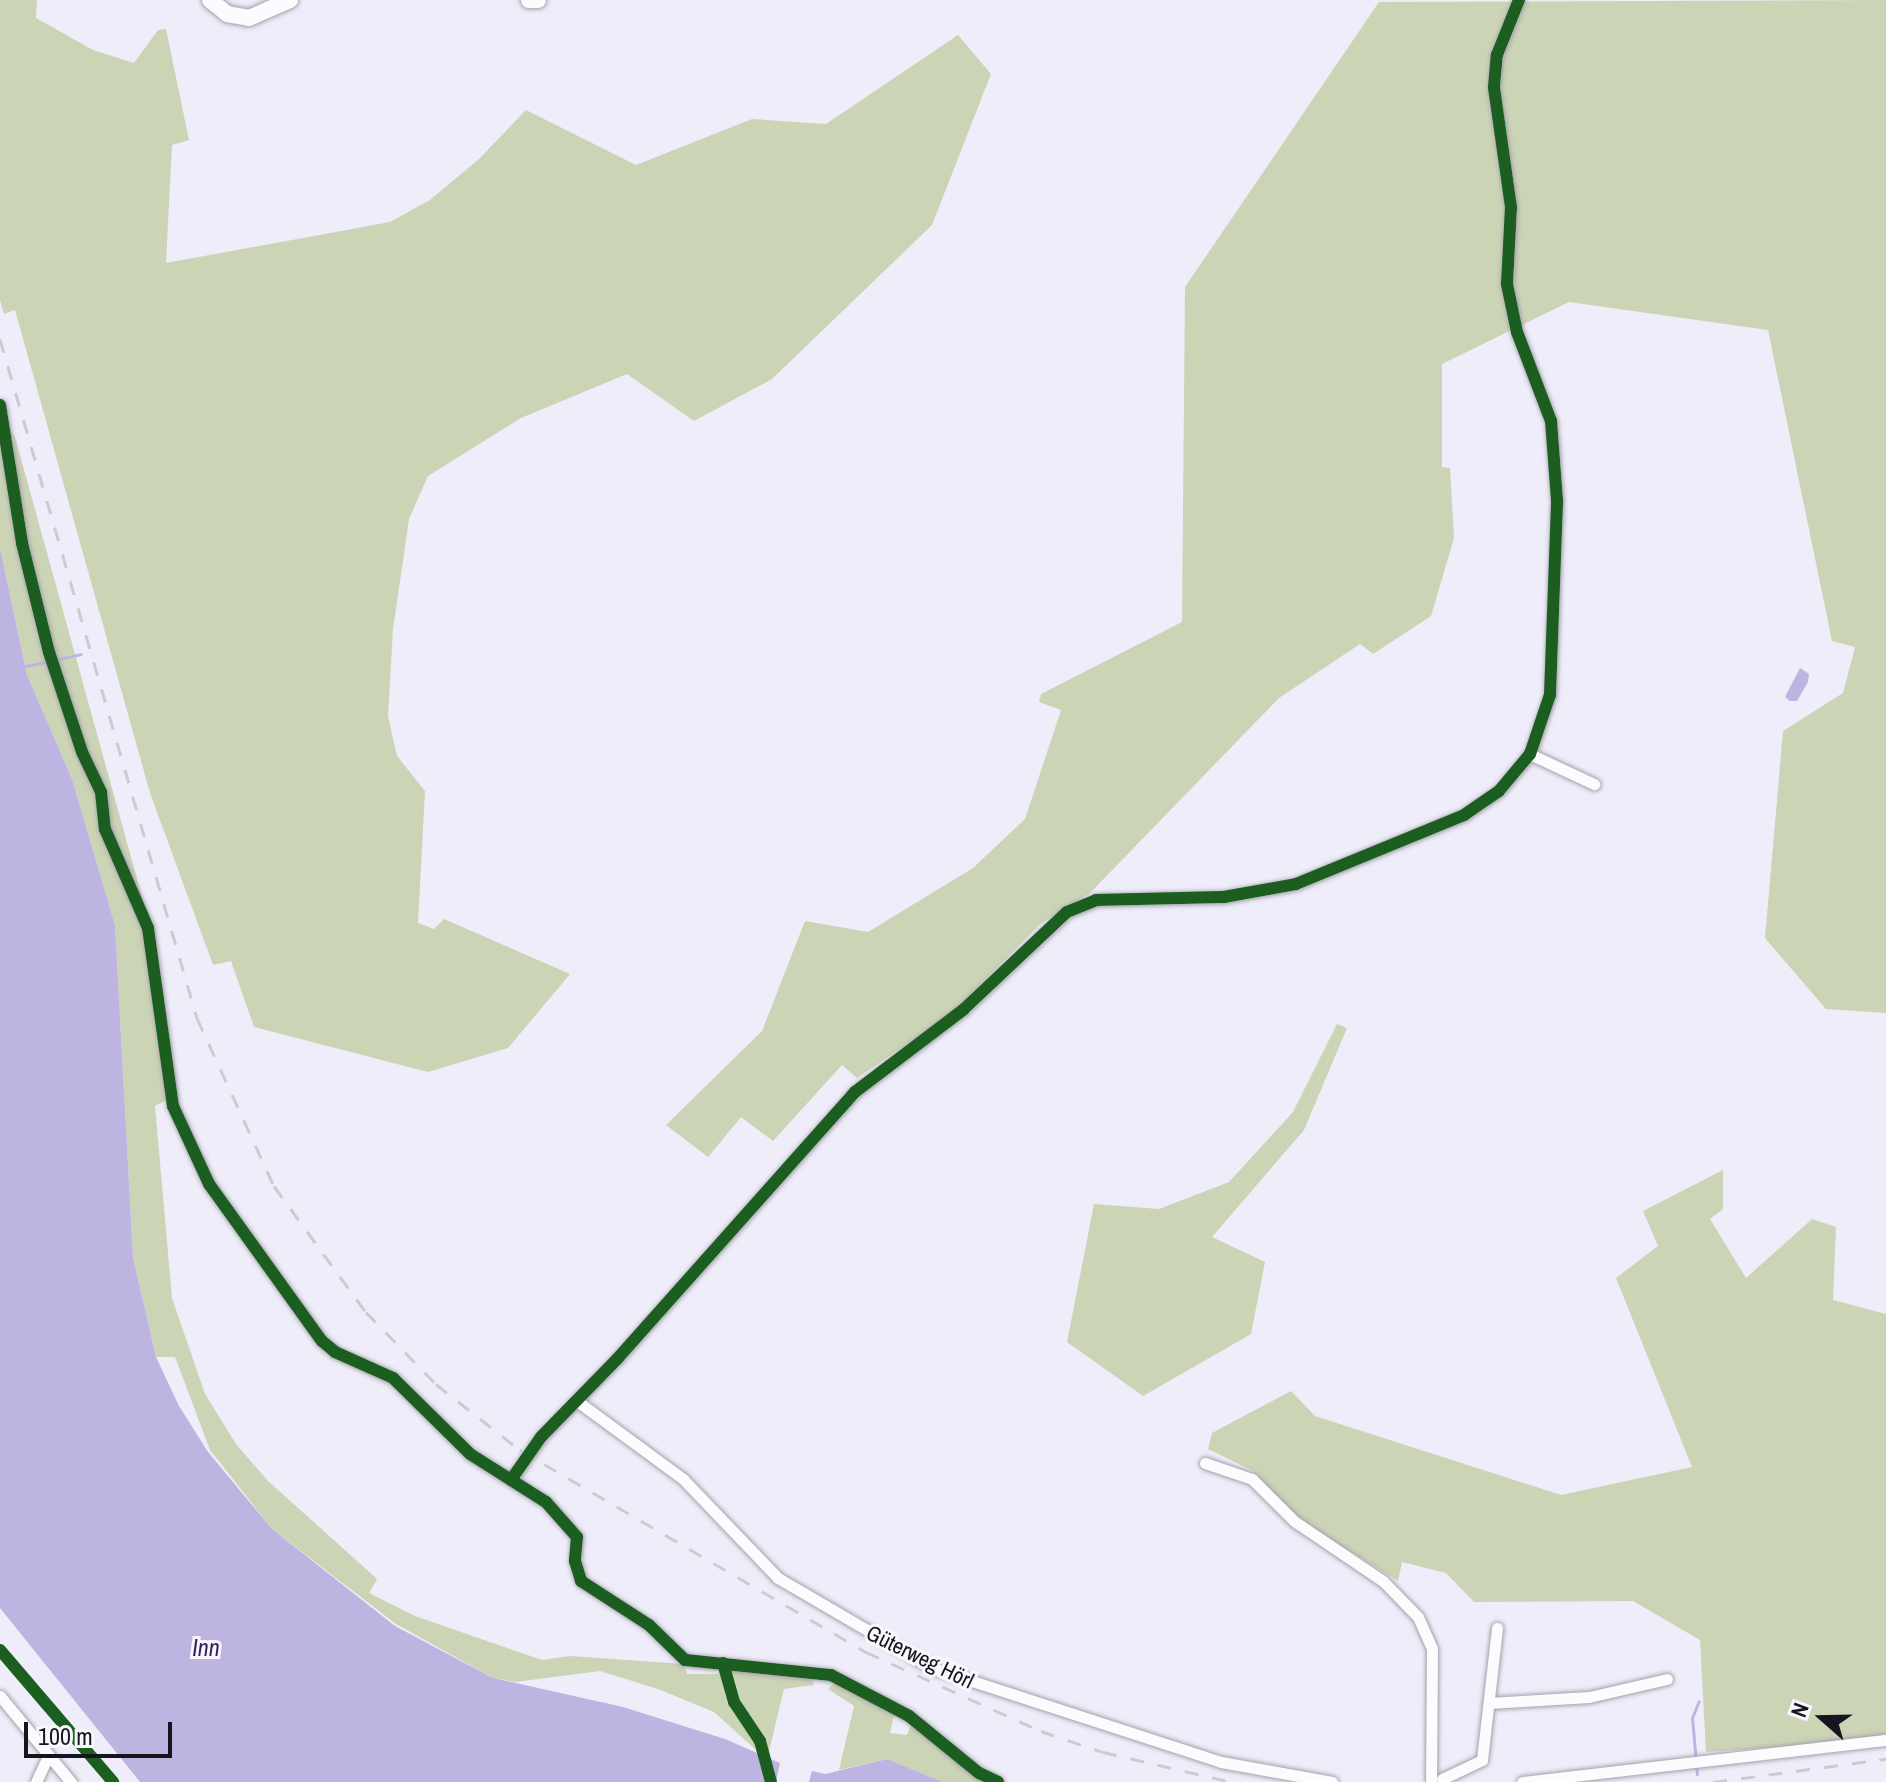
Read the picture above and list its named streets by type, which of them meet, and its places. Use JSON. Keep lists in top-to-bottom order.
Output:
{
  "streets": {
    "street": ["Güterweg Hörl"]
  },
  "water": ["Inn"],
  "scale_bar": "100 m",
  "north": "left"
}
